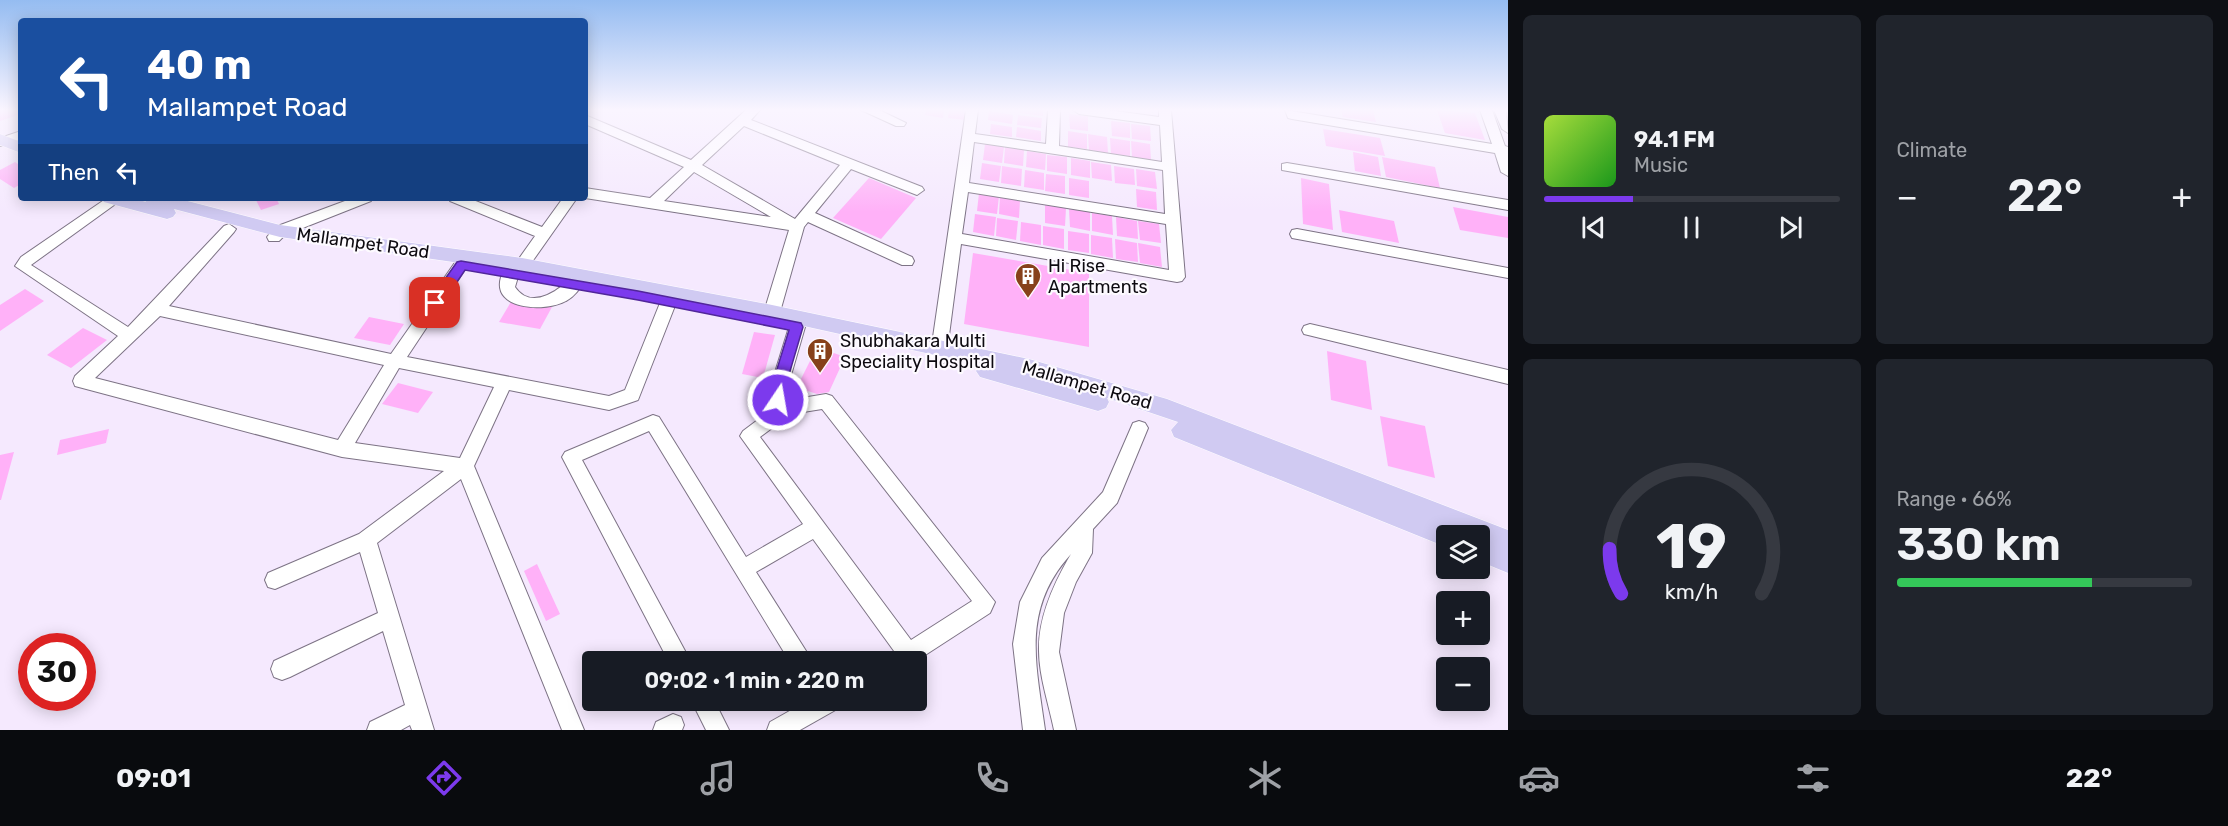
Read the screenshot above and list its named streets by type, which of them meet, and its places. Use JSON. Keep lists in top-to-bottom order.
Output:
{
  "streets": {
    "main road": ["Mallampet Road"]
  },
  "places": {
    "building": ["Hi Rise Apartments", "Shubhakara Multi Speciality Hospital"]
  },
  "page": {
    "tile": [
      "Climate",
      ["Range · 66%", "330 km"]
    ],
    "turn": ["40 m", "Mallampet Road"],
    "song": ["94.1 FM", "Music"],
    "then": "Then",
    "heat": ["−", "22°", "+"],
    "map_buttons": ["+", "−"],
    "limit": "30",
    "trip": "09:02 · 1 min · 220 m",
    "tabs": ["09:01", "22°"],
    "gauge": ["19", "km/h"]
  }
}
